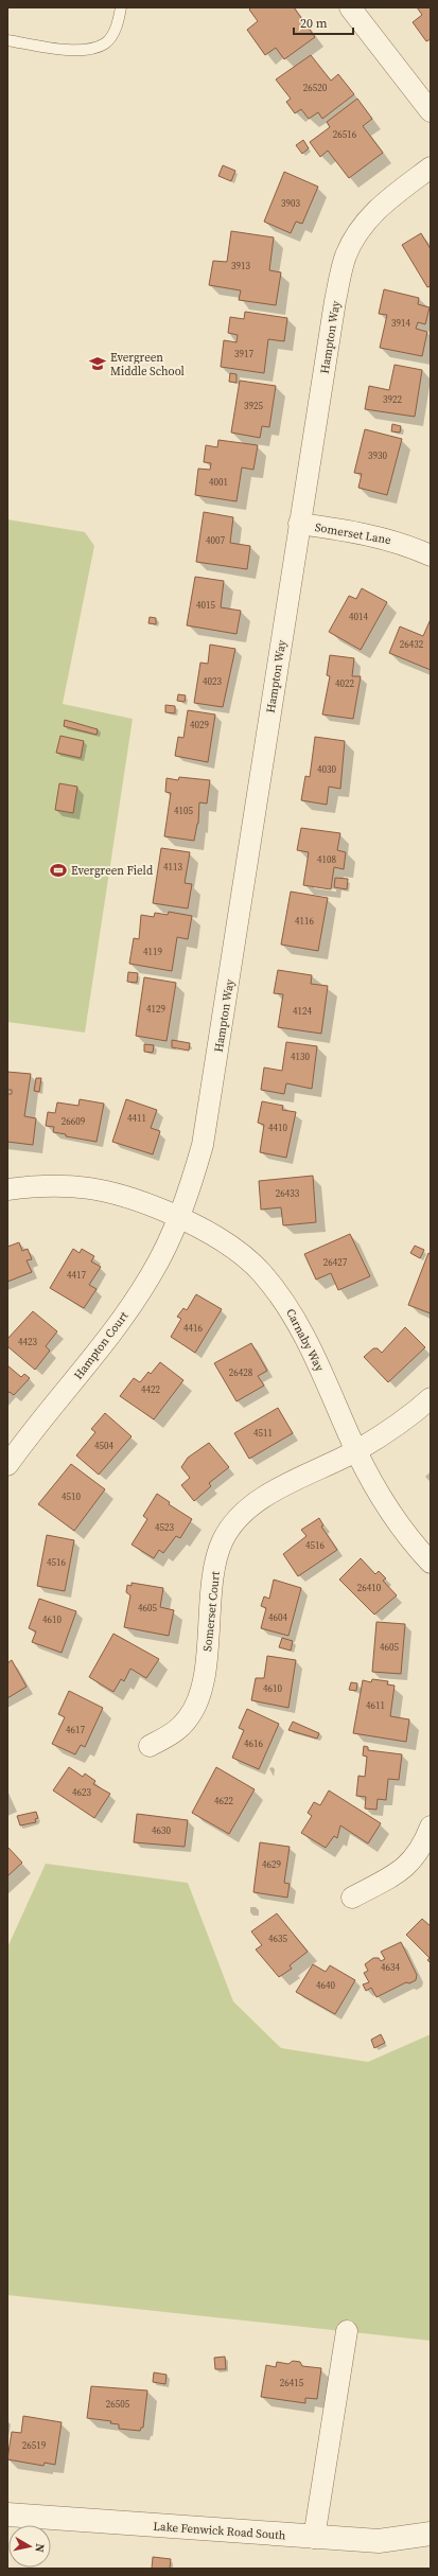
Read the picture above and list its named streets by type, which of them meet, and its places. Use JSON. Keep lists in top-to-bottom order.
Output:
{
  "streets": {
    "street": [
      "Hampton Way",
      "Somerset Lane",
      "Carnaby Way",
      "Hampton Court",
      "Somerset Court",
      "Lake Fenwick Road South"
    ]
  },
  "crossings": [
    ["Hampton Way", "Somerset Lane"],
    ["Hampton Way", "Carnaby Way"],
    ["Hampton Way", "Hampton Court"],
    ["Carnaby Way", "Hampton Court"],
    ["Carnaby Way", "Somerset Court"]
  ],
  "places": {
    "school or university": ["Evergreen Middle School"],
    "sports": ["Evergreen Field"]
  },
  "house_numbers": [
    "26520",
    "26516",
    "3903",
    "3913",
    "3914",
    "3917",
    "3922",
    "3925",
    "3930",
    "4001",
    "4007",
    "4015",
    "4014",
    "26432",
    "4023",
    "4022",
    "4029",
    "4030",
    "4105",
    "4108",
    "4113",
    "4116",
    "4119",
    "4129",
    "4124",
    "4130",
    "4411",
    "26609",
    "4410",
    "26433",
    "26427",
    "4417",
    "4416",
    "4423",
    "26428",
    "4422",
    "4511",
    "4504",
    "4510",
    "4523",
    "4516",
    "4516",
    "26410",
    "4605",
    "4604",
    "4610",
    "4605",
    "4610",
    "4611",
    "4617",
    "4616",
    "4623",
    "4622",
    "4630",
    "4629",
    "4635",
    "4634",
    "4640",
    "26415",
    "26505",
    "26519"
  ],
  "scale_bar": "20 m",
  "north": "right"
}
